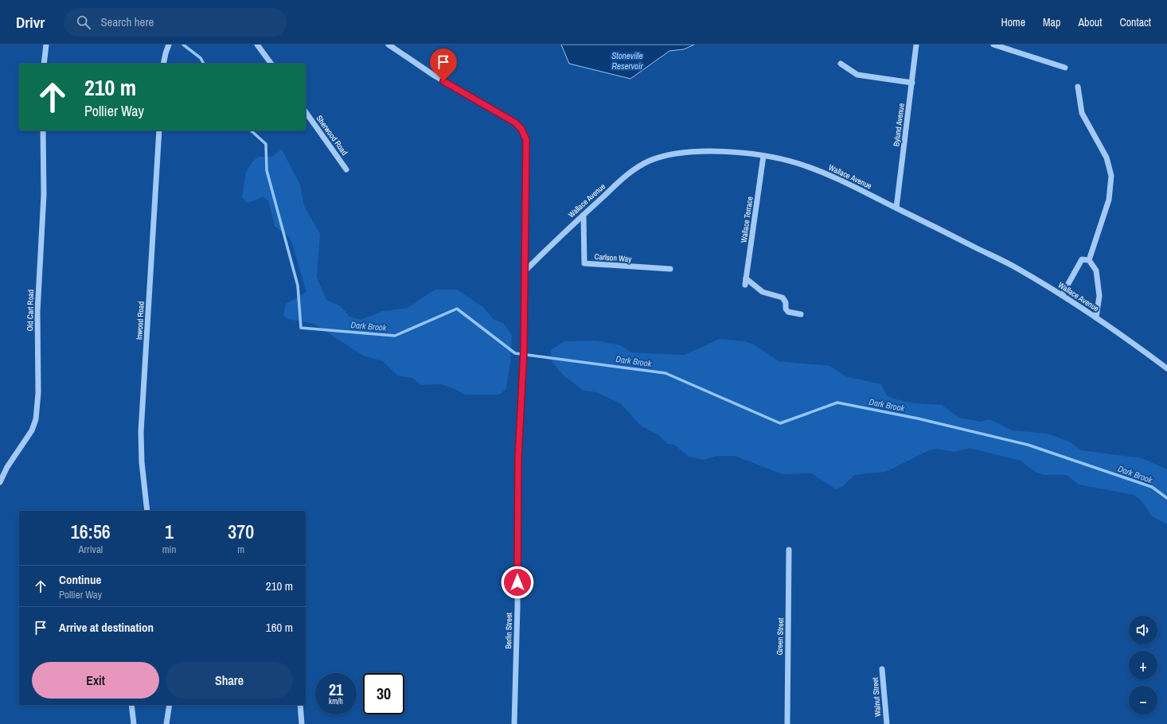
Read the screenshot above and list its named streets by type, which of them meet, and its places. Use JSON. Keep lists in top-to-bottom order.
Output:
{
  "streets": {
    "street": [
      "Bylund Avenue",
      "Sherwood Road",
      "Wallace Avenue",
      "Wallace Terrace",
      "Carlson Way",
      "Old Cart Road",
      "Inwood Road",
      "Berlin Street",
      "Green Street",
      "Walnut Street"
    ]
  },
  "crossings": [
    ["Bylund Avenue", "Wallace Avenue"],
    ["Wallace Avenue", "Wallace Terrace"],
    ["Wallace Avenue", "Carlson Way"],
    ["Wallace Avenue", "Berlin Street"]
  ],
  "water": ["Stoneville Reservoir", "Dark Brook"],
  "page": {
    "header": "Drivr",
    "search": "Search here",
    "nav": [
      "Home",
      "Map",
      "About",
      "Contact"
    ],
    "turn": ["210 m", "Pollier Way"],
    "eta": [
      "16:56",
      "Arrival",
      "1",
      "min",
      "370",
      "m"
    ],
    "list": [
      {
        "name": "Continue",
        "note": "Pollier Way",
        "value": "210 m"
      },
      {
        "name": "Arrive at destination",
        "value": "160 m"
      }
    ],
    "map_buttons": ["+", "−"],
    "buttons": ["Exit", "Share"],
    "speed": "21 km/h",
    "limit": "30"
  }
}
